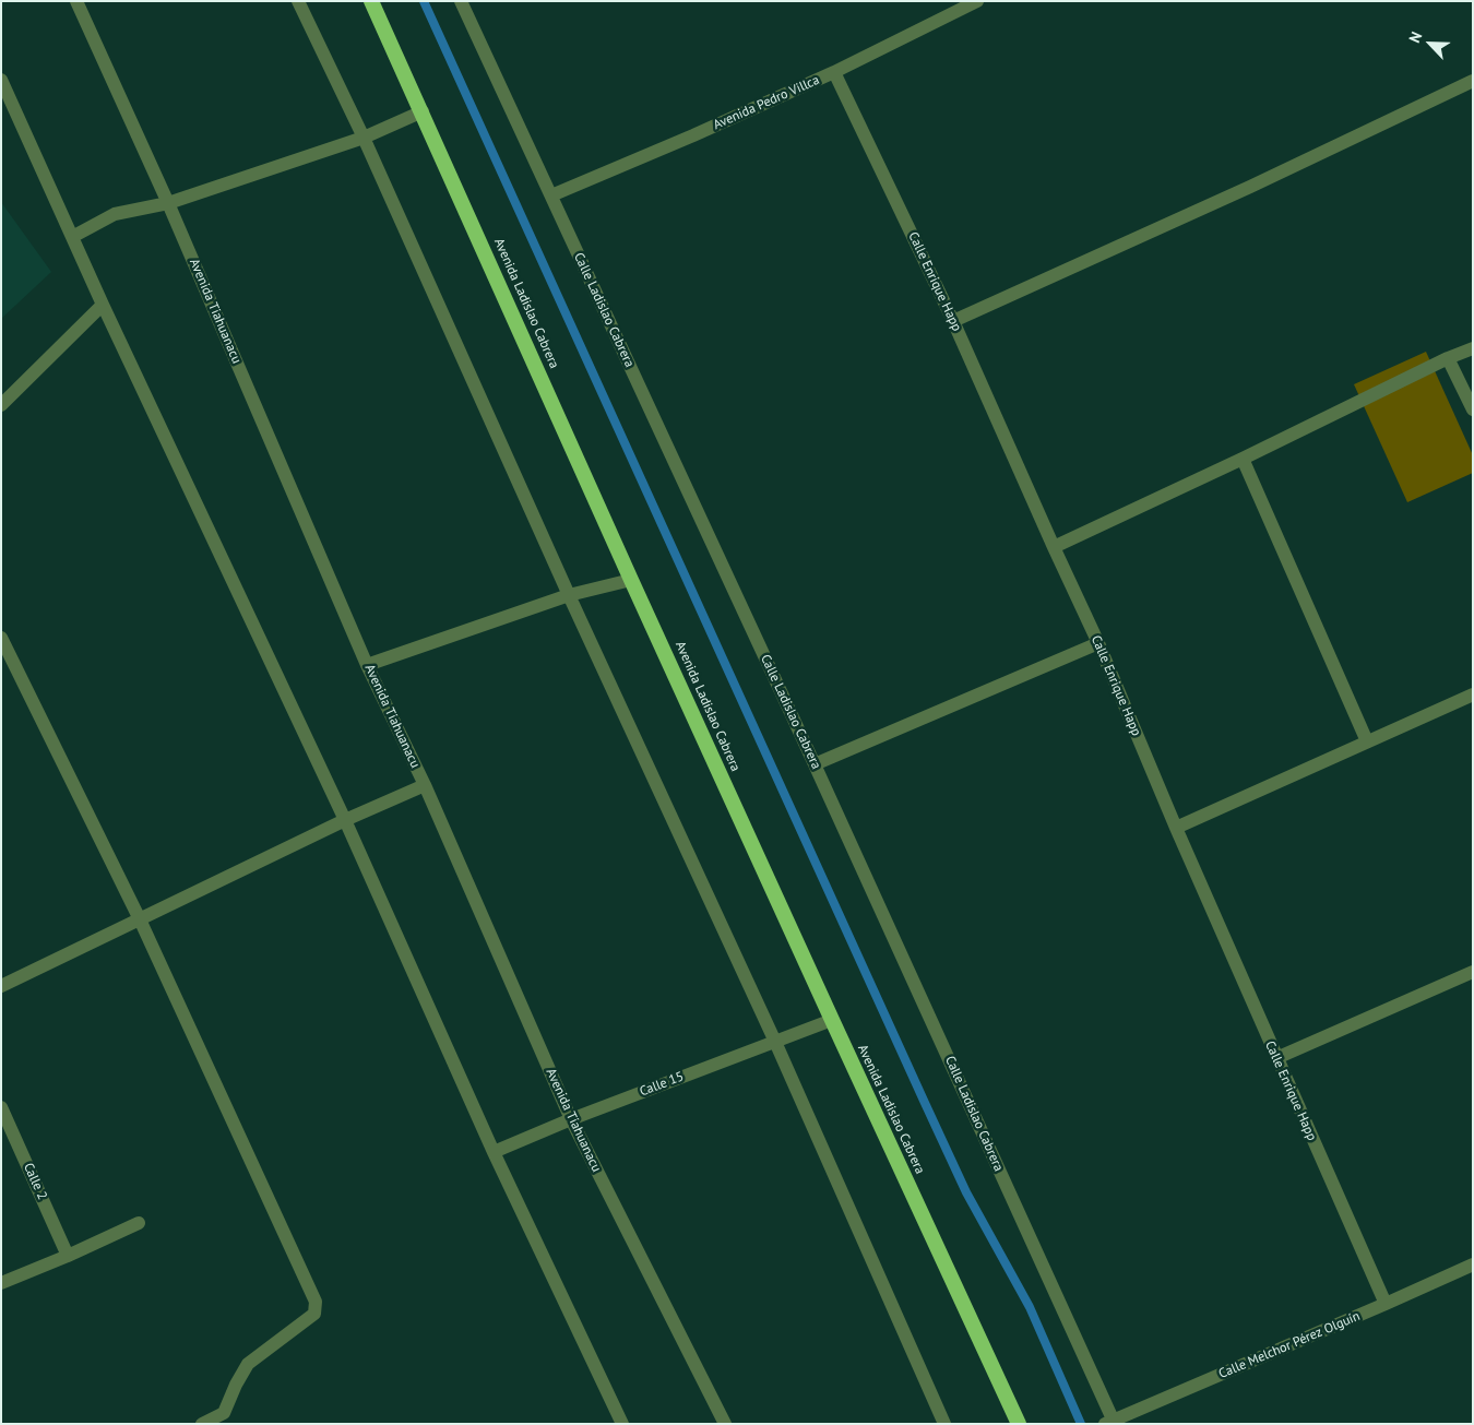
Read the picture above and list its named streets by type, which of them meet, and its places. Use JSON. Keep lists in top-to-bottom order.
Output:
{
  "streets": {
    "highway": ["Avenida Ladislao Cabrera"],
    "street": [
      "Avenida Pedro Villca",
      "Calle Enrique Happ",
      "Calle Ladislao Cabrera",
      "Avenida Tiahuanacu",
      "Calle 15",
      "Calle 2",
      "Calle Melchor Pérez Olguín"
    ]
  },
  "crossings": [
    ["Avenida Pedro Villca", "Calle Enrique Happ"],
    ["Avenida Pedro Villca", "Calle Ladislao Cabrera"],
    ["Calle Enrique Happ", "Calle Melchor Pérez Olguín"],
    ["Avenida Ladislao Cabrera", "Calle 15"],
    ["Calle Ladislao Cabrera", "Calle Melchor Pérez Olguín"],
    ["Avenida Tiahuanacu", "Calle 15"]
  ],
  "north": "top left"
}
